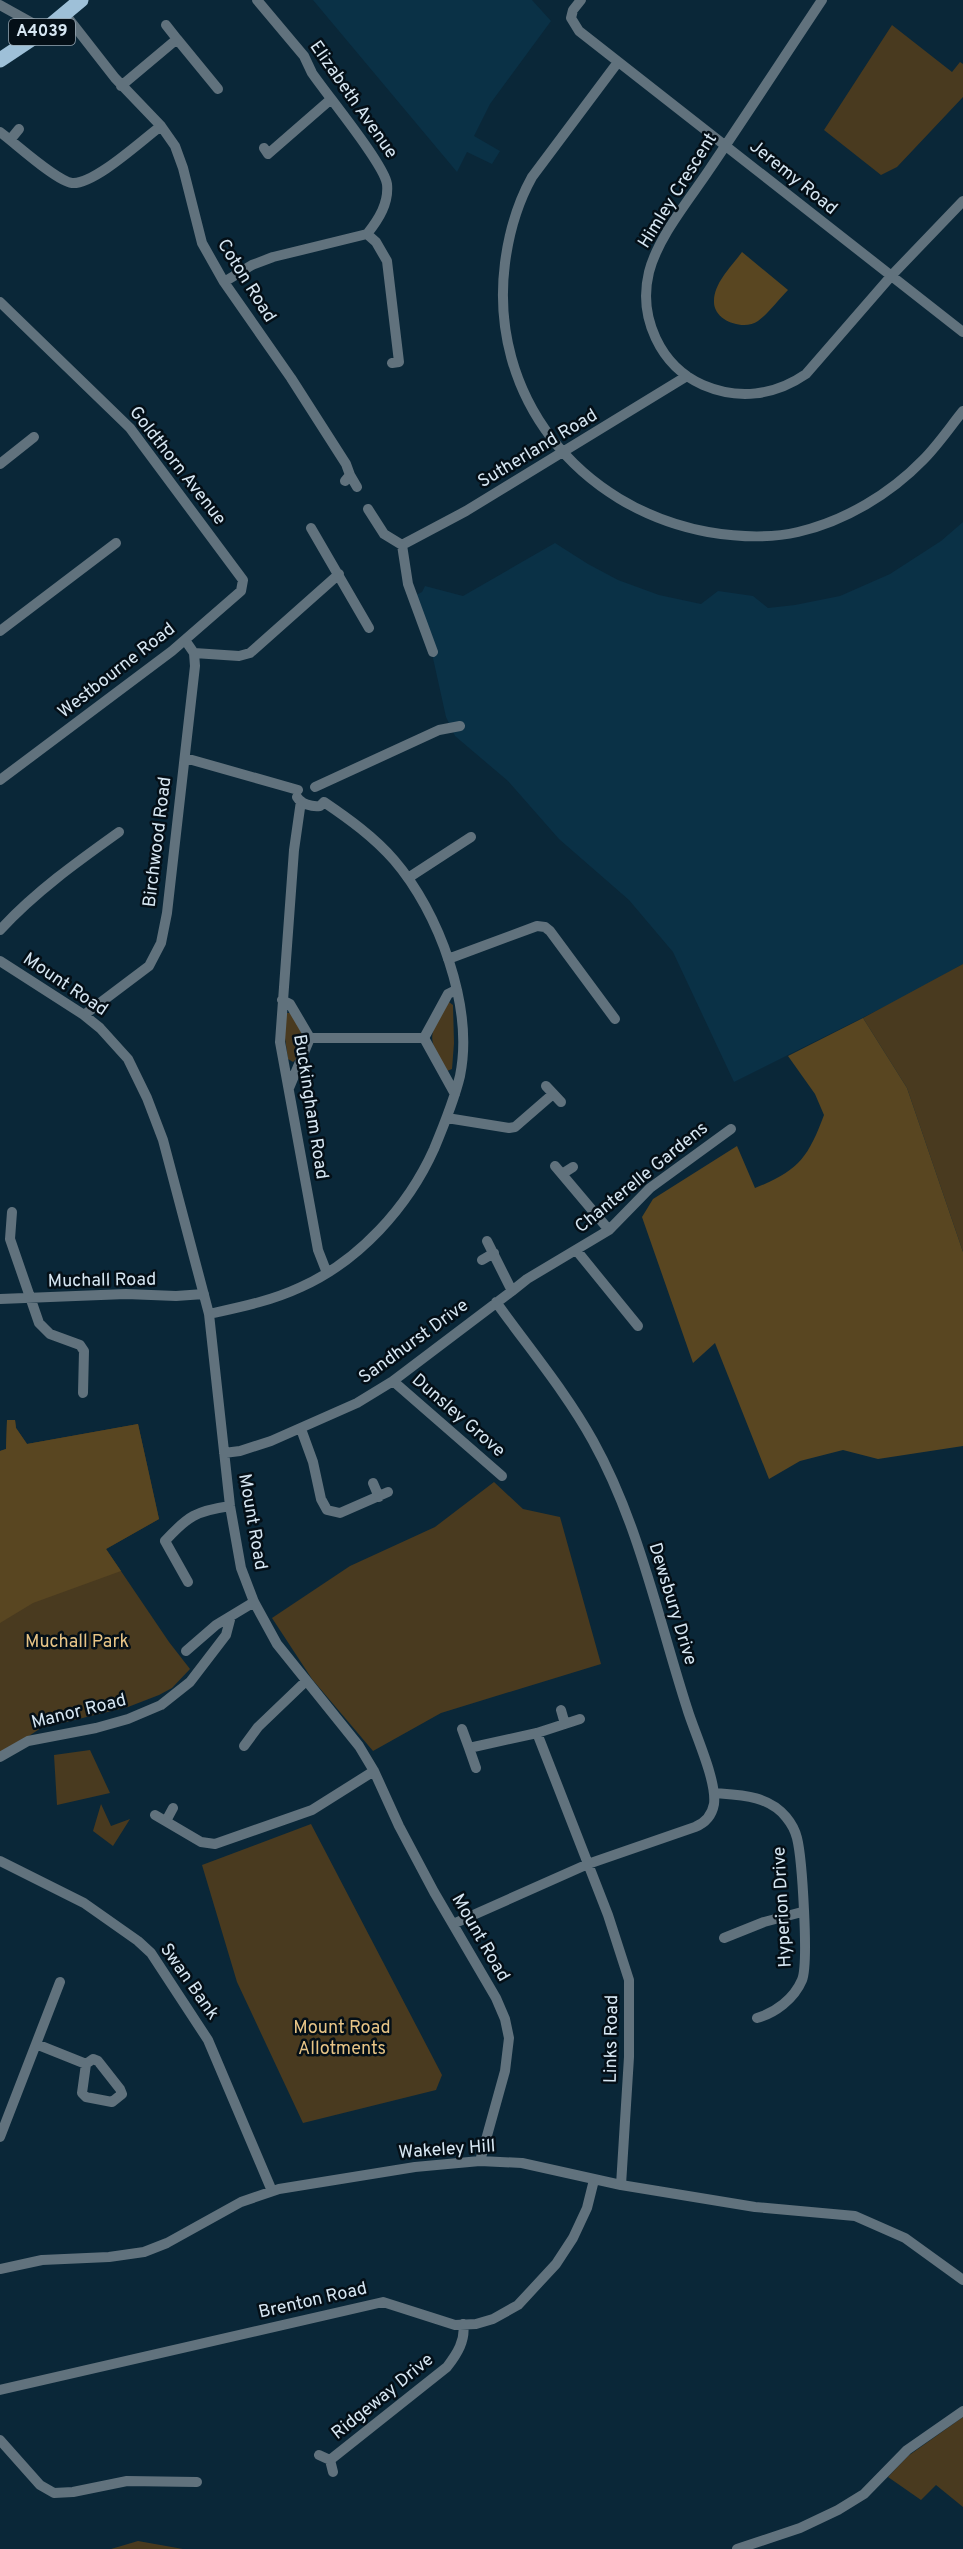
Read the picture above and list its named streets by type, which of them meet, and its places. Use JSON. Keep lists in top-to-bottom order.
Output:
{
  "streets": {
    "main road": ["A4039"],
    "street": [
      "Elizabeth Avenue",
      "Jeremy Road",
      "Himley Crescent",
      "Coton Road",
      "Sutherland Road",
      "Goldthorn Avenue",
      "Westbourne Road",
      "Birchwood Road",
      "Mount Road",
      "Buckingham Road",
      "Chanterelle Gardens",
      "Muchall Road",
      "Sandhurst Drive",
      "Dunsley Grove",
      "Dewsbury Drive",
      "Manor Road",
      "Hyperion Drive",
      "Swan Bank",
      "Links Road",
      "Wakeley Hill",
      "Brenton Road",
      "Ridgeway Drive"
    ]
  },
  "crossings": [
    ["A4039", "Coton Road"],
    ["Jeremy Road", "Himley Crescent"],
    ["Himley Crescent", "Sutherland Road"],
    ["Goldthorn Avenue", "Westbourne Road"],
    ["Birchwood Road", "Mount Road"],
    ["Mount Road", "Muchall Road"],
    ["Mount Road", "Sandhurst Drive"],
    ["Mount Road", "Wakeley Hill"],
    ["Chanterelle Gardens", "Sandhurst Drive"],
    ["Sandhurst Drive", "Dunsley Grove"],
    ["Sandhurst Drive", "Dewsbury Drive"],
    ["Dewsbury Drive", "Hyperion Drive"],
    ["Swan Bank", "Wakeley Hill"],
    ["Links Road", "Wakeley Hill"],
    ["Wakeley Hill", "Brenton Road"],
    ["Brenton Road", "Ridgeway Drive"]
  ],
  "parks": ["Muchall Park", "Mount Road Allotments"]
}
